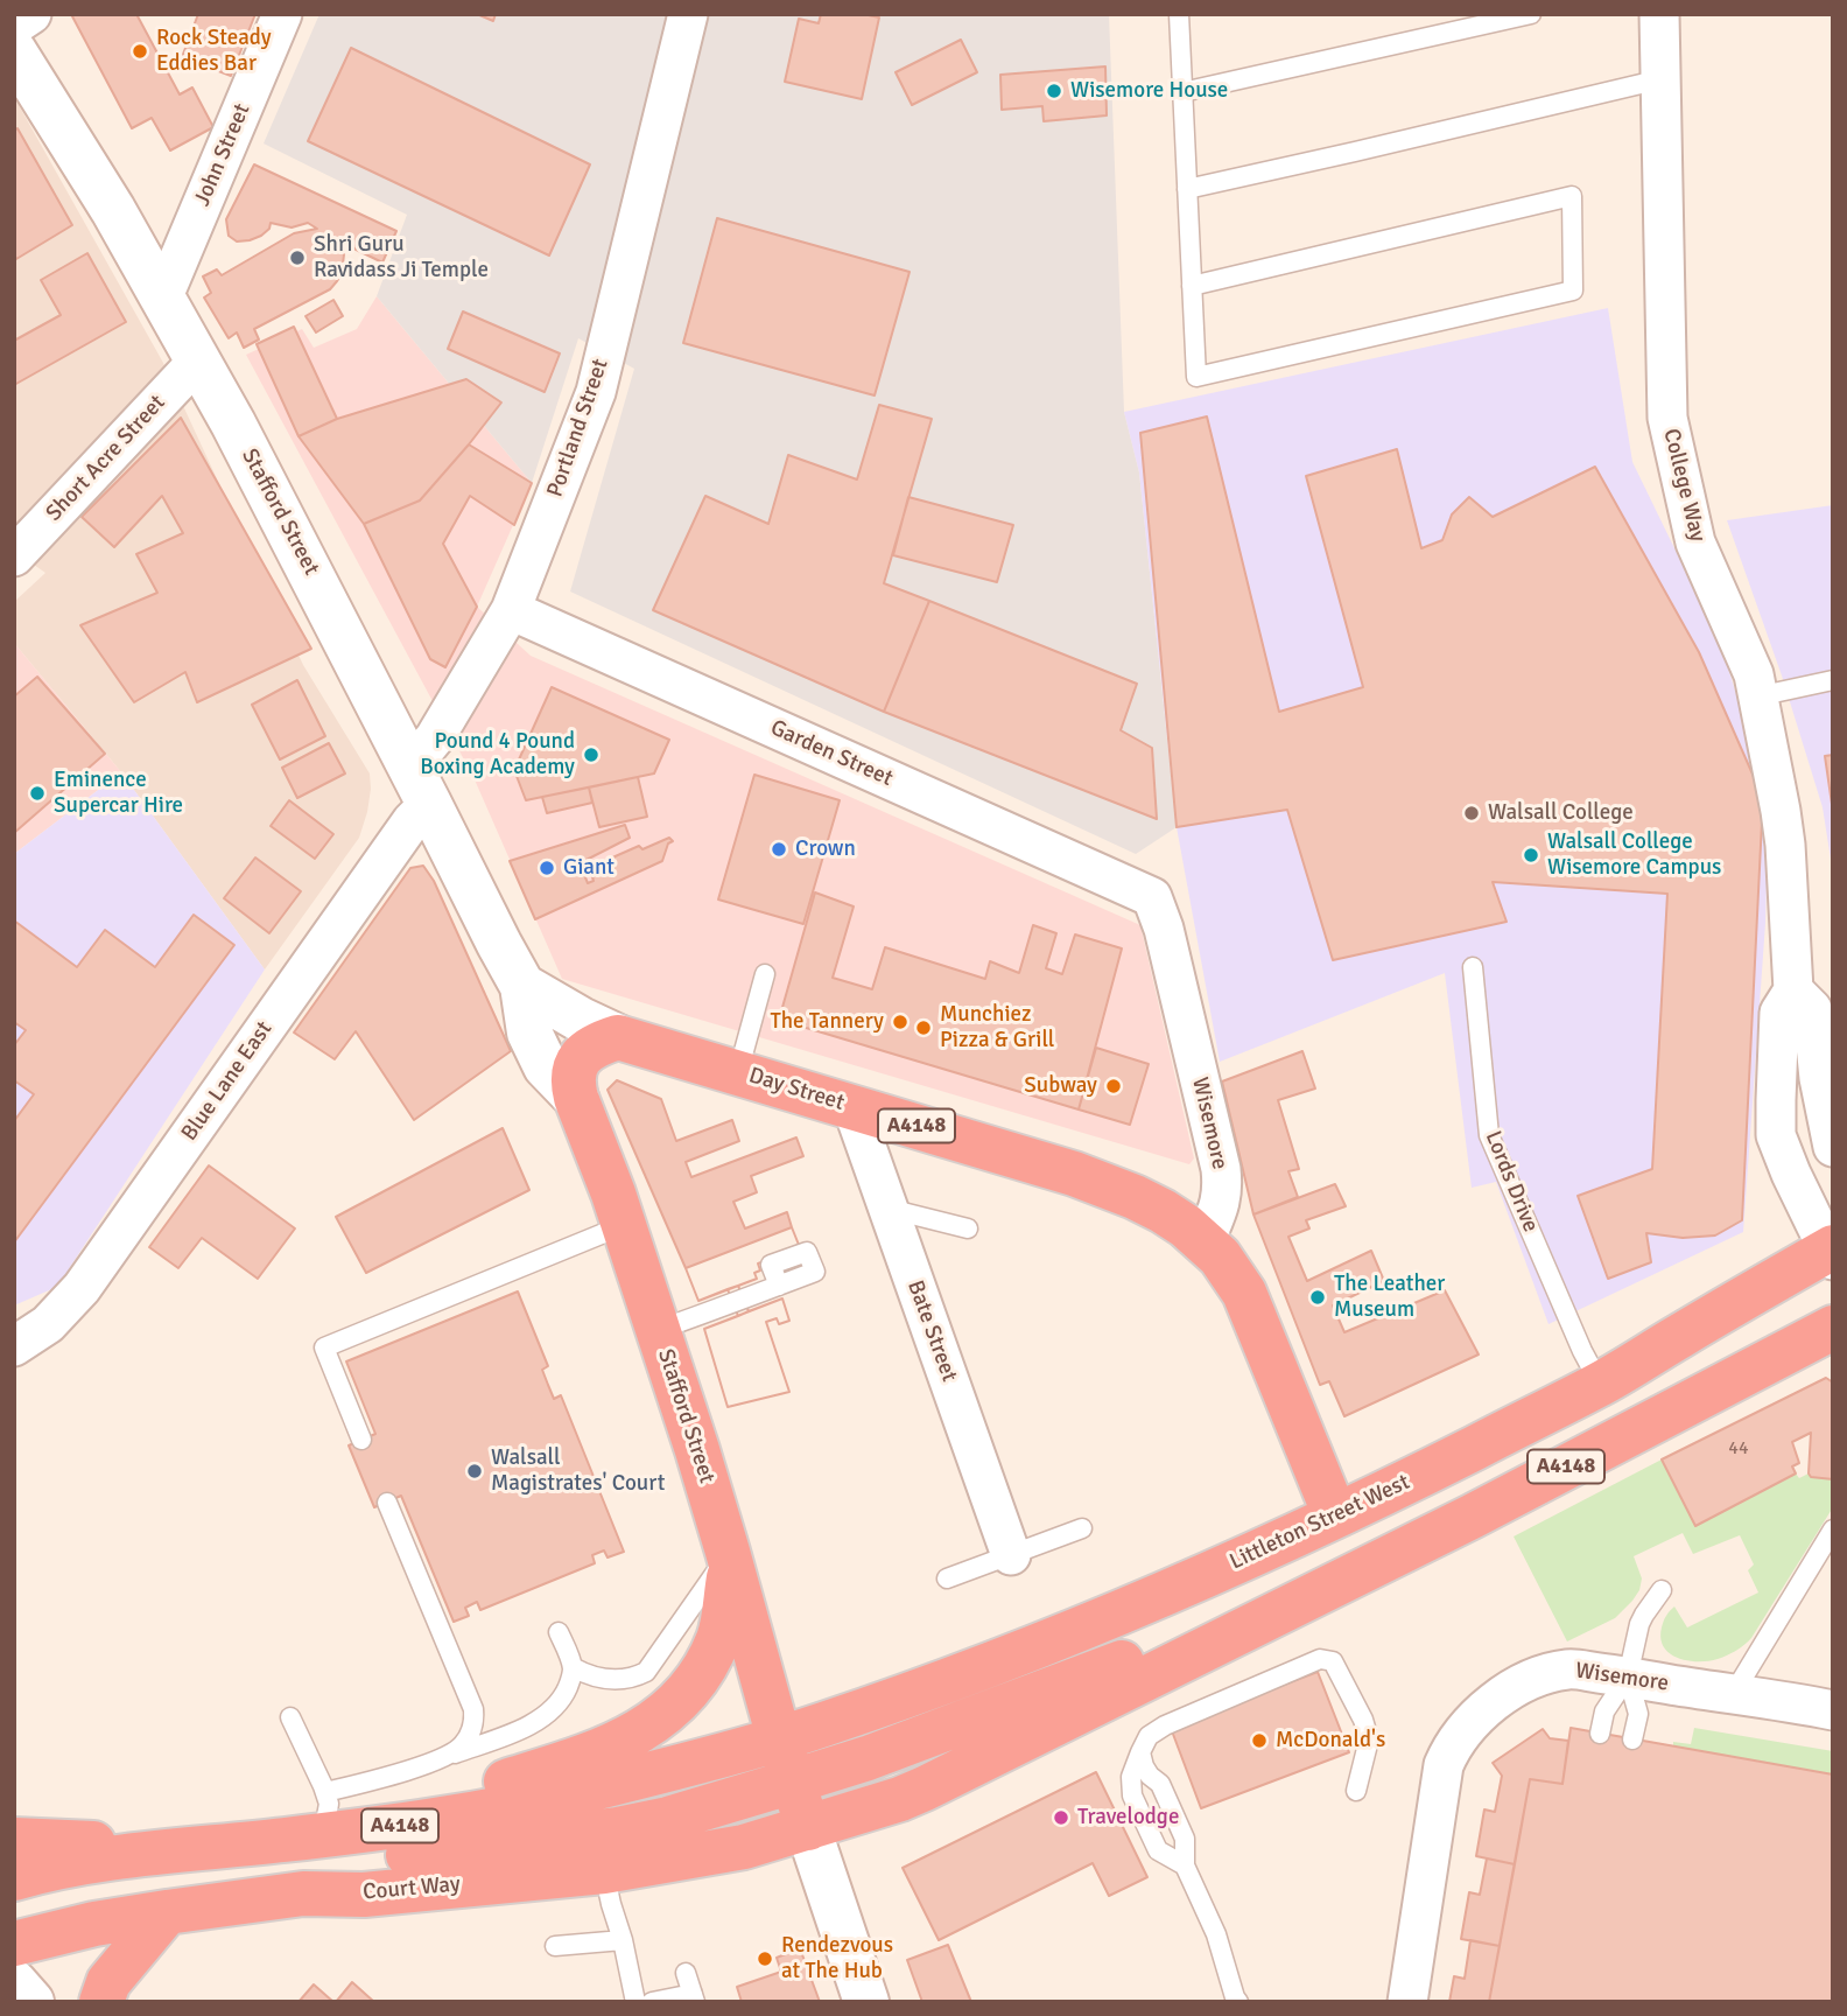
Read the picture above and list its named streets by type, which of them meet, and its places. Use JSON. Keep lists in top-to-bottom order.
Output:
{
  "streets": {
    "highway": [
      "Stafford Street",
      "Day Street",
      "A4148",
      "Littleton Street West",
      "Court Way"
    ],
    "street": [
      "John Street",
      "Portland Street",
      "Short Acre Street",
      "College Way",
      "Garden Street",
      "Blue Lane East",
      "Wisemore",
      "Bate Street"
    ],
    "lane": ["Lords Drive"]
  },
  "crossings": [
    ["John Street", "Stafford Street"],
    ["Portland Street", "Stafford Street"],
    ["Portland Street", "Garden Street"],
    ["Short Acre Street", "Stafford Street"],
    ["College Way", "Littleton Street West"],
    ["Stafford Street", "Blue Lane East"],
    ["Stafford Street", "A4148"],
    ["Stafford Street", "Littleton Street West"],
    ["Stafford Street", "Court Way"],
    ["Garden Street", "Wisemore"],
    ["Day Street", "Wisemore"],
    ["Day Street", "A4148"],
    ["Day Street", "Bate Street"],
    ["Wisemore", "A4148"],
    ["A4148", "Littleton Street West"],
    ["A4148", "Court Way"],
    ["Lords Drive", "Littleton Street West"]
  ],
  "places": [
    "Rock Steady Eddies Bar",
    "Wisemore House",
    "Shri Guru Ravidass Ji Temple",
    "Pound 4 Pound Boxing Academy",
    "Eminence Supercar Hire",
    "Walsall College",
    "Crown",
    "Walsall College Wisemore Campus",
    "Giant",
    "The Tannery",
    "Munchiez Pizza & Grill",
    "Subway",
    "The Leather Museum",
    "Walsall Magistrates' Court",
    "McDonald's",
    "Travelodge",
    "Rendezvous at The Hub"
  ],
  "house_numbers": ["44"]
}
